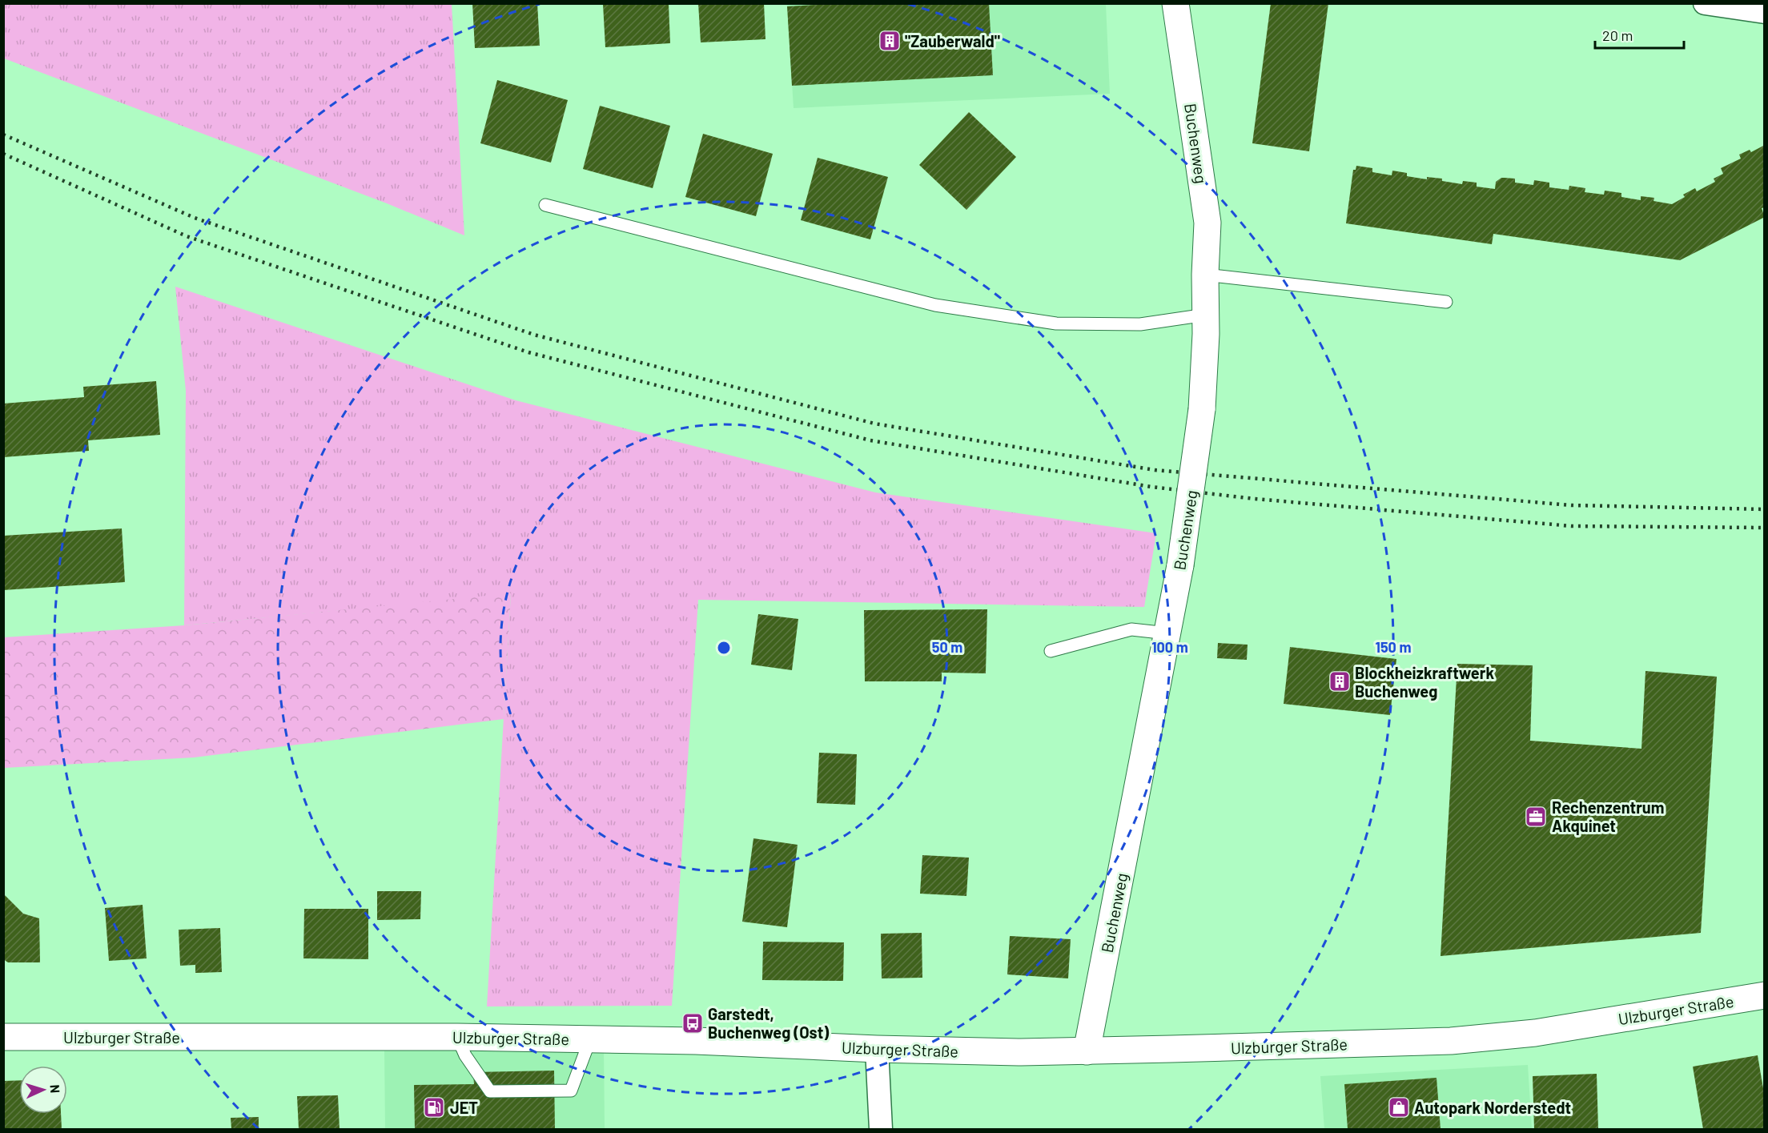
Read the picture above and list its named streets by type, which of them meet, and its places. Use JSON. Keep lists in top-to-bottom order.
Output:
{
  "streets": {
    "main road": ["Buchenweg", "Ulzburger Straße"]
  },
  "crossings": [
    ["Buchenweg", "Ulzburger Straße"]
  ],
  "places": {
    "building": ["\"Zauberwald\"", "Blockheizkraftwerk Buchenweg"],
    "office": ["Rechenzentrum Akquinet"],
    "bus stop": ["Garstedt, Buchenweg (Ost)"],
    "fuel station": ["JET"],
    "shop": ["Autopark Norderstedt"]
  },
  "scale_bar": "20 m",
  "north": "right",
  "rings": ["50 m", "100 m", "150 m"]
}
